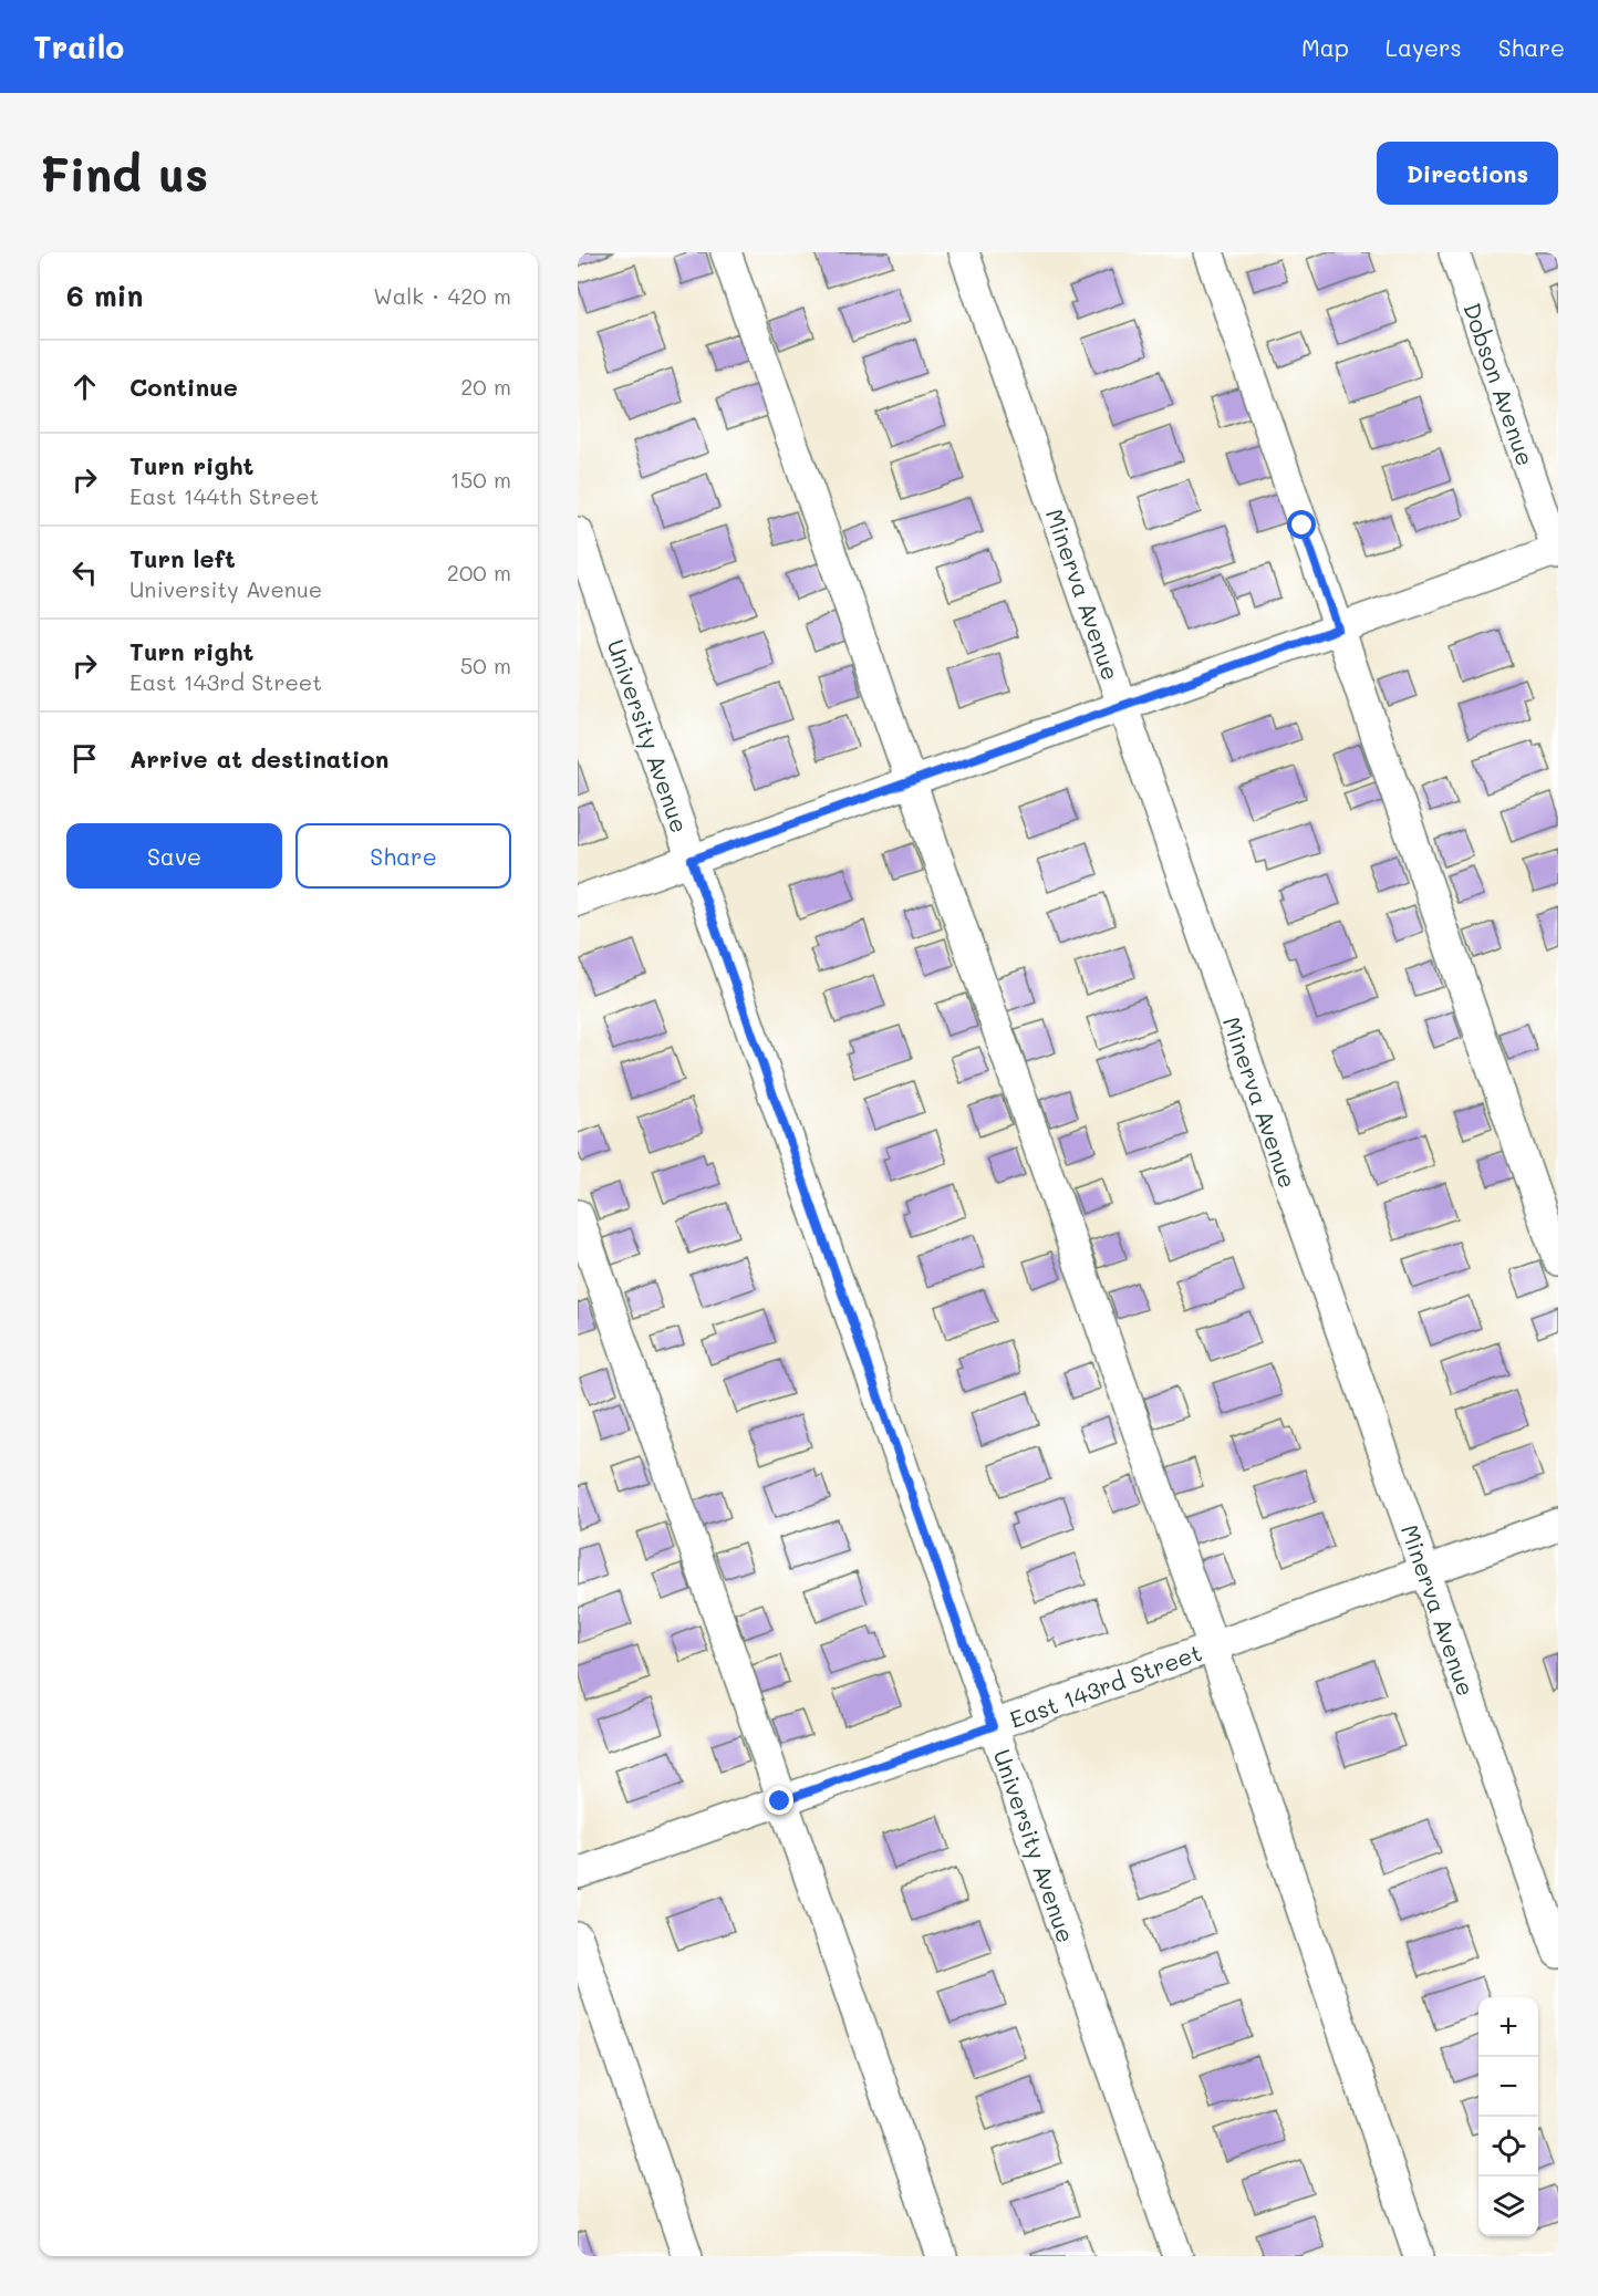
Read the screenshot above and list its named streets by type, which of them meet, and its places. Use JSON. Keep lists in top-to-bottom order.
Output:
{
  "streets": {
    "street": [
      "Dobson Avenue",
      "Minerva Avenue",
      "University Avenue",
      "East 143rd Street"
    ]
  },
  "crossings": [
    ["Minerva Avenue", "East 143rd Street"],
    ["University Avenue", "East 143rd Street"]
  ],
  "page": {
    "header": "Trailo",
    "nav": ["Map", "Layers", "Share"],
    "buttons": [
      "Directions",
      ["Save", "Share"]
    ],
    "title": "Find us",
    "heading": ["6 min", "Walk · 420 m"],
    "list": [
      ["Continue", "20 m"],
      ["Turn right", "East 144th Street", "150 m"],
      ["Turn left", "University Avenue", "200 m"],
      ["Turn right", "East 143rd Street", "50 m"],
      "Arrive at destination"
    ],
    "map_buttons": ["+", "−"]
  }
}
